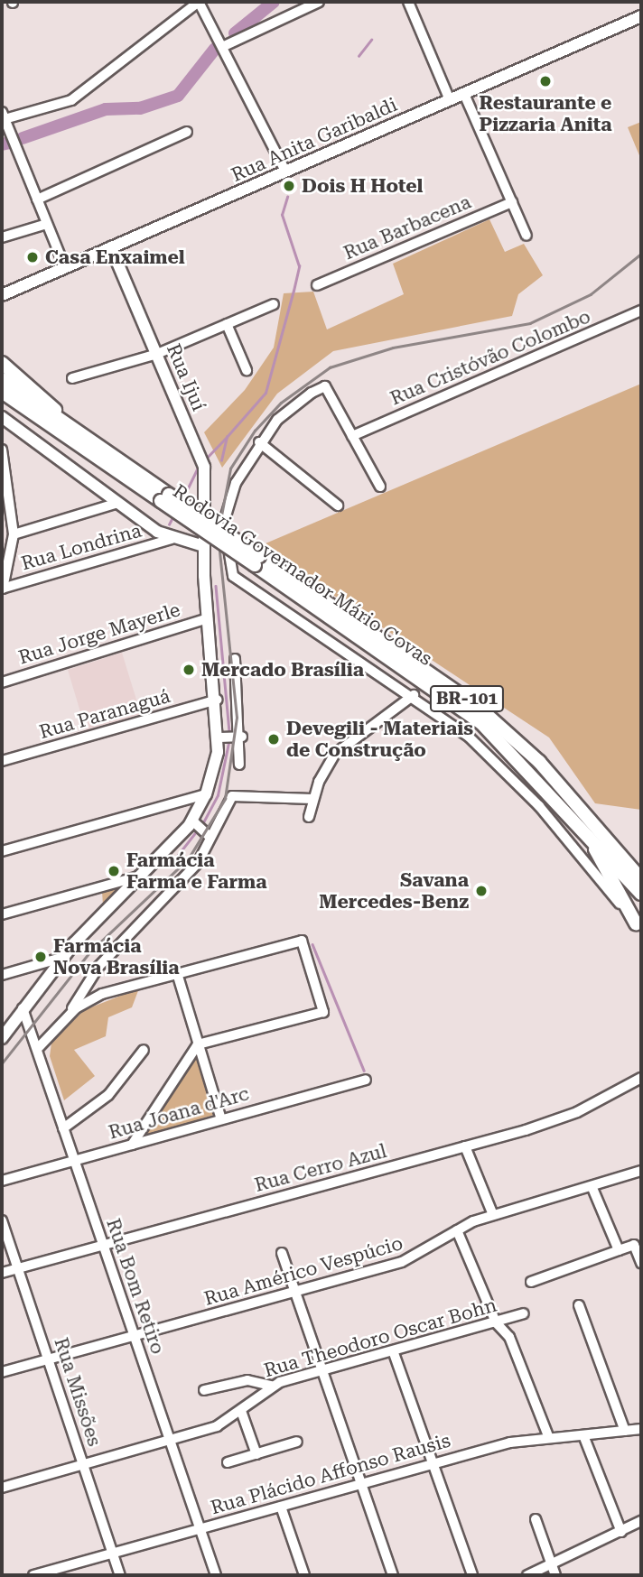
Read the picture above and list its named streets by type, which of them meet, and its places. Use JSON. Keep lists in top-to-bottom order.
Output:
{
  "streets": {
    "highway": ["Rodovia Governador Mário Covas", "BR-101"],
    "main road": ["Rua Anita Garibaldi", "Rua Ijuí"],
    "street": [
      "Rua Barbacena",
      "Rua Cristóvão Colombo",
      "Rua Londrina",
      "Rua Jorge Mayerle",
      "Rua Paranaguá",
      "Rua Joana d'Arc",
      "Rua Cerro Azul",
      "Rua Américo Vespúcio",
      "Rua Bom Retiro",
      "Rua Theodoro Oscar Bohn",
      "Rua Missões",
      "Rua Plácido Affonso Rausis"
    ]
  },
  "crossings": [
    ["Rua Anita Garibaldi", "Rua Ijuí"],
    ["Rua Ijuí", "Rua Jorge Mayerle"],
    ["Rua Ijuí", "Rua Paranaguá"],
    ["Rua Ijuí", "Rua Bom Retiro"],
    ["Rua Joana d'Arc", "Rua Bom Retiro"],
    ["Rua Cerro Azul", "Rua Bom Retiro"],
    ["Rua Cerro Azul", "Rua Missões"],
    ["Rua Américo Vespúcio", "Rua Bom Retiro"],
    ["Rua Américo Vespúcio", "Rua Missões"],
    ["Rua Bom Retiro", "Rua Theodoro Oscar Bohn"],
    ["Rua Bom Retiro", "Rua Plácido Affonso Rausis"],
    ["Rua Theodoro Oscar Bohn", "Rua Missões"],
    ["Rua Missões", "Rua Plácido Affonso Rausis"]
  ],
  "places": [
    "Restaurante e Pizzaria Anita",
    "Dois H Hotel",
    "Casa Enxaimel",
    "Mercado Brasília",
    "Devegili - Materiais de Construção",
    "Farmácia Farma e Farma",
    "Savana Mercedes-Benz",
    "Farmácia Nova Brasília"
  ]
}
